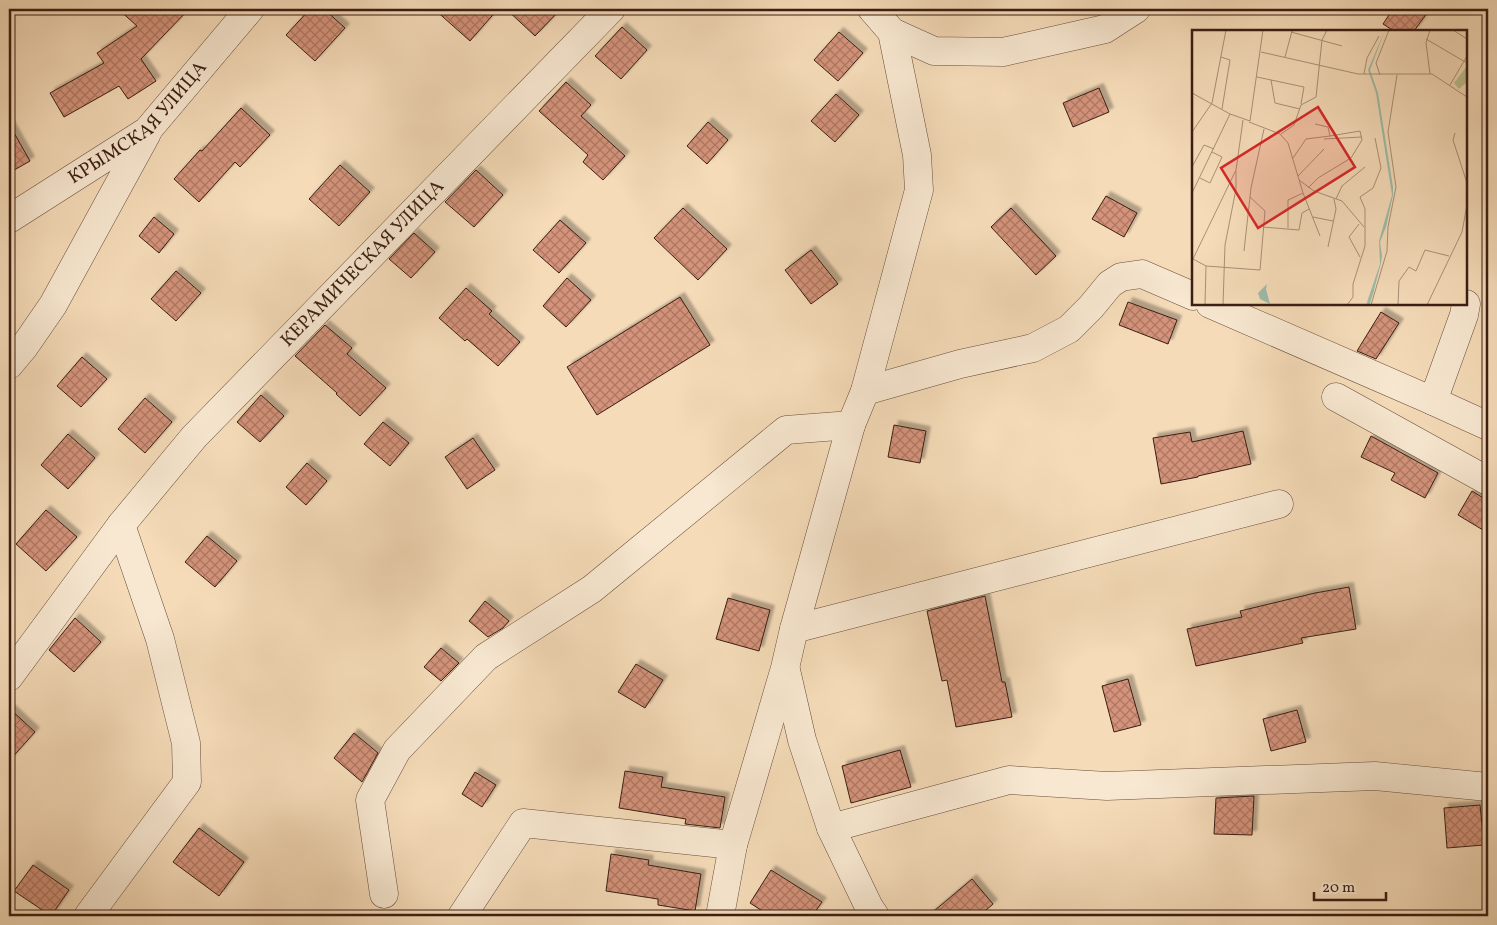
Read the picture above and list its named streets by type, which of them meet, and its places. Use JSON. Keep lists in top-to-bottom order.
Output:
{
  "streets": {
    "street": ["КРЫМСКАЯ УЛИЦА", "КЕРАМИЧЕСКАЯ УЛИЦА"]
  },
  "scale_bar": "20 m"
}
